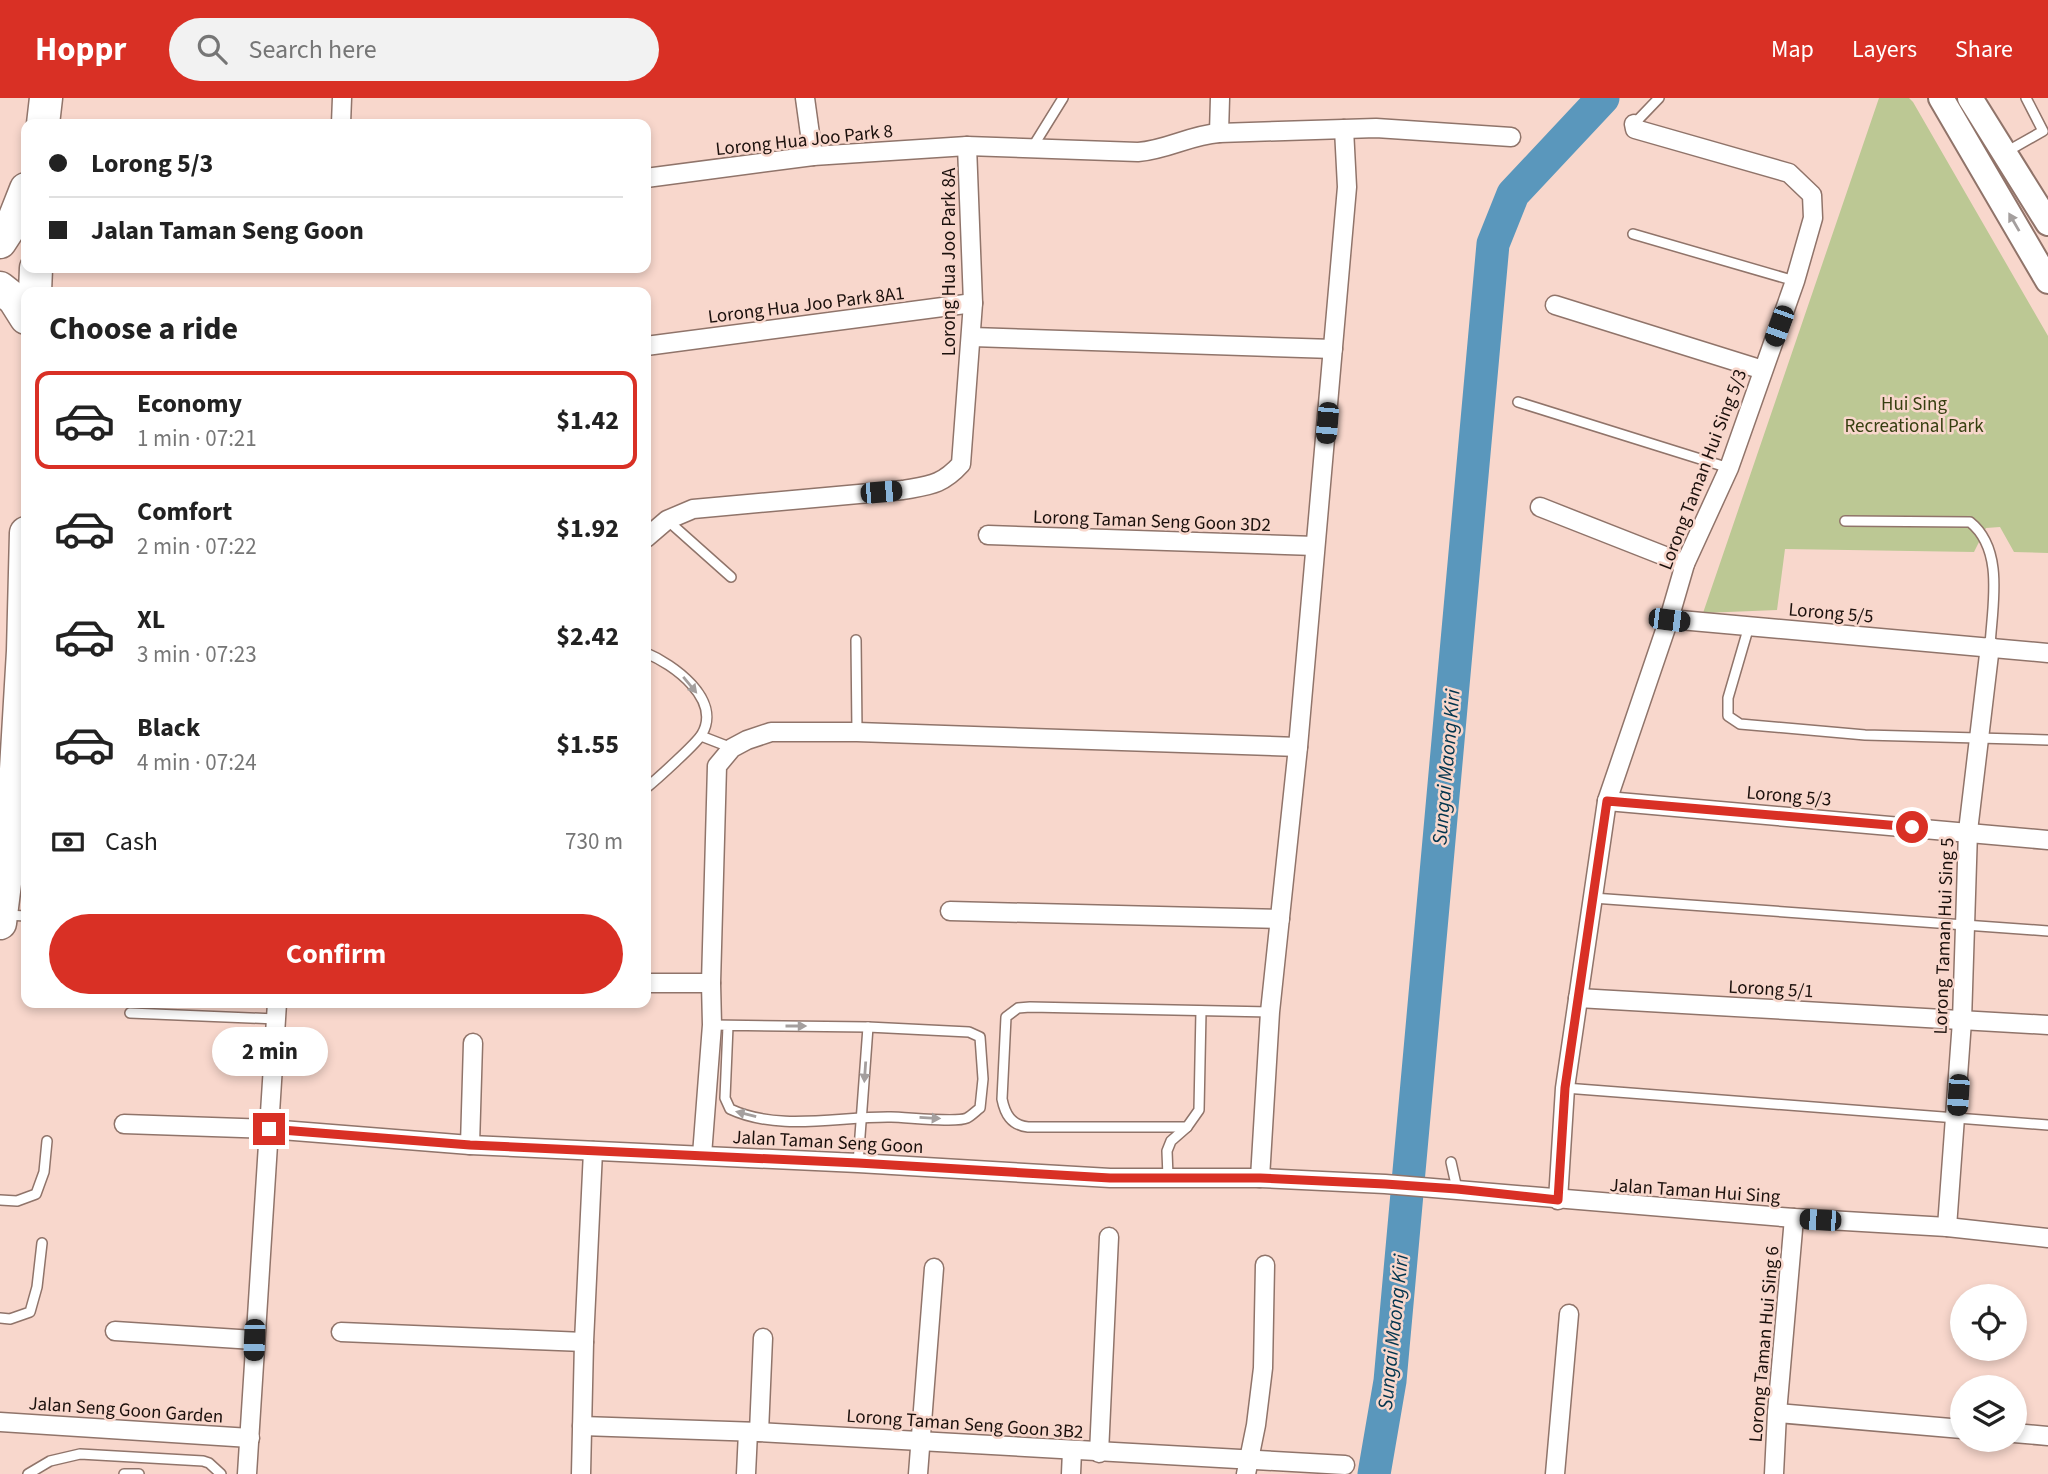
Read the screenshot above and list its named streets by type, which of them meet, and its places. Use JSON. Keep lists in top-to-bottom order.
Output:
{
  "streets": {
    "street": [
      "Lorong Hua Joo Park 8",
      "Lorong Hua Joo Park 8A",
      "Lorong Hua Joo Park 8A1",
      "Lorong Taman Hui Sing 5/3",
      "Lorong Taman Seng Goon 3D2",
      "Lorong 5/5",
      "Lorong 5/3",
      "Lorong Taman Hui Sing 5",
      "Lorong 5/1",
      "Jalan Taman Seng Goon",
      "Jalan Taman Hui Sing",
      "Lorong Taman Hui Sing 6",
      "Jalan Seng Goon Garden",
      "Lorong Taman Seng Goon 3B2"
    ]
  },
  "crossings": [
    ["Lorong Hua Joo Park 8", "Lorong Hua Joo Park 8A"],
    ["Lorong Hua Joo Park 8A", "Lorong Hua Joo Park 8A1"],
    ["Lorong Taman Hui Sing 5/3", "Lorong 5/5"],
    ["Lorong Taman Hui Sing 5/3", "Lorong 5/3"],
    ["Lorong Taman Hui Sing 5/3", "Lorong 5/1"],
    ["Lorong Taman Hui Sing 5/3", "Jalan Taman Hui Sing"],
    ["Lorong 5/5", "Lorong Taman Hui Sing 5"],
    ["Lorong 5/3", "Lorong Taman Hui Sing 5"],
    ["Lorong Taman Hui Sing 5", "Lorong 5/1"],
    ["Lorong Taman Hui Sing 5", "Jalan Taman Hui Sing"],
    ["Jalan Taman Seng Goon", "Jalan Taman Hui Sing"],
    ["Jalan Taman Hui Sing", "Lorong Taman Hui Sing 6"]
  ],
  "water": ["Sungai Maong Kiri"],
  "parks": ["Hui Sing Recreational Park"],
  "page": {
    "header": "Hoppr",
    "search": "Search here",
    "nav": ["Map", "Layers", "Share"],
    "banner": ["Lorong 5/3", "Jalan Taman Seng Goon"],
    "heading": "Choose a ride",
    "list": [
      {
        "name": "Economy",
        "note": "1 min · 07:21",
        "value": "$1.42"
      },
      {
        "name": "Comfort",
        "note": "2 min · 07:22",
        "value": "$1.92"
      },
      {
        "name": "XL",
        "note": "3 min · 07:23",
        "value": "$2.42"
      },
      {
        "name": "Black",
        "note": "4 min · 07:24",
        "value": "$1.55"
      }
    ],
    "pay": ["Cash", "730 m"],
    "buttons": "Confirm",
    "bubble": "2 min"
  }
}
